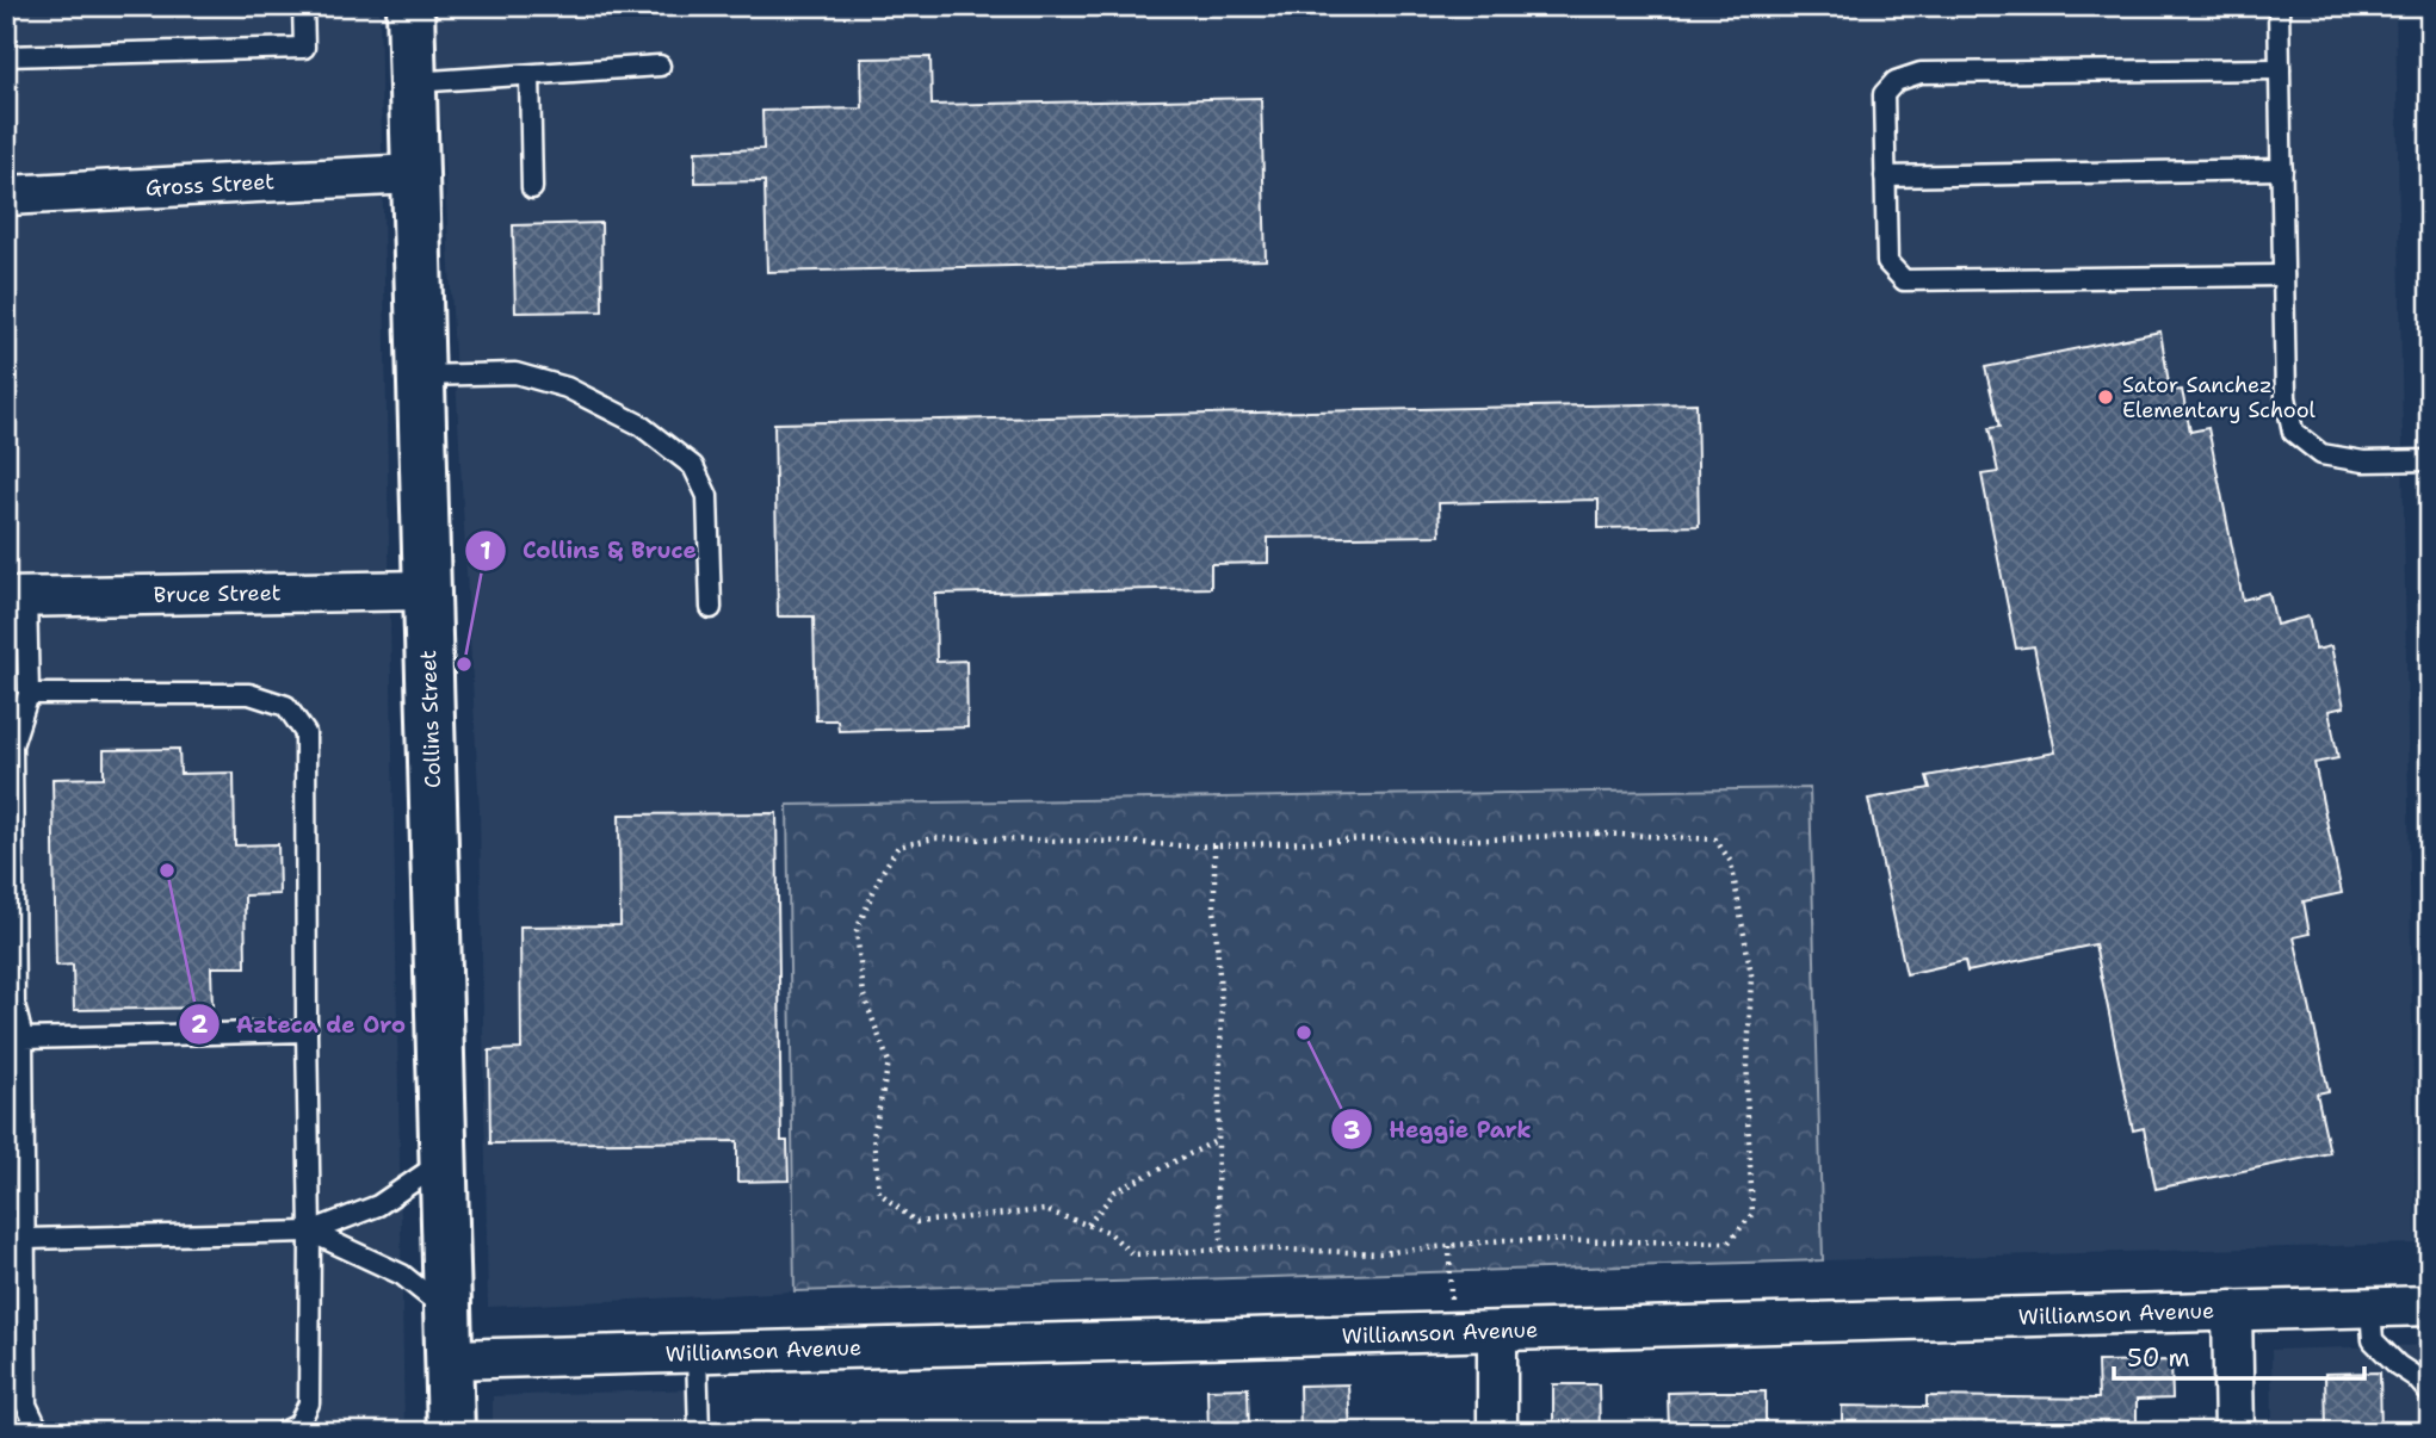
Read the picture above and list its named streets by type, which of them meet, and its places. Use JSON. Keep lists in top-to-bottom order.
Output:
{
  "streets": {
    "main road": ["Collins Street"],
    "street": ["Gross Street", "Bruce Street", "Williamson Avenue"]
  },
  "crossings": [
    ["Gross Street", "Collins Street"],
    ["Bruce Street", "Collins Street"],
    ["Collins Street", "Williamson Avenue"]
  ],
  "places": [
    "Sator Sanchez Elementary School",
    "Collins & Bruce",
    "Azteca de Oro",
    "Heggie Park"
  ],
  "scale_bar": "50 m"
}
